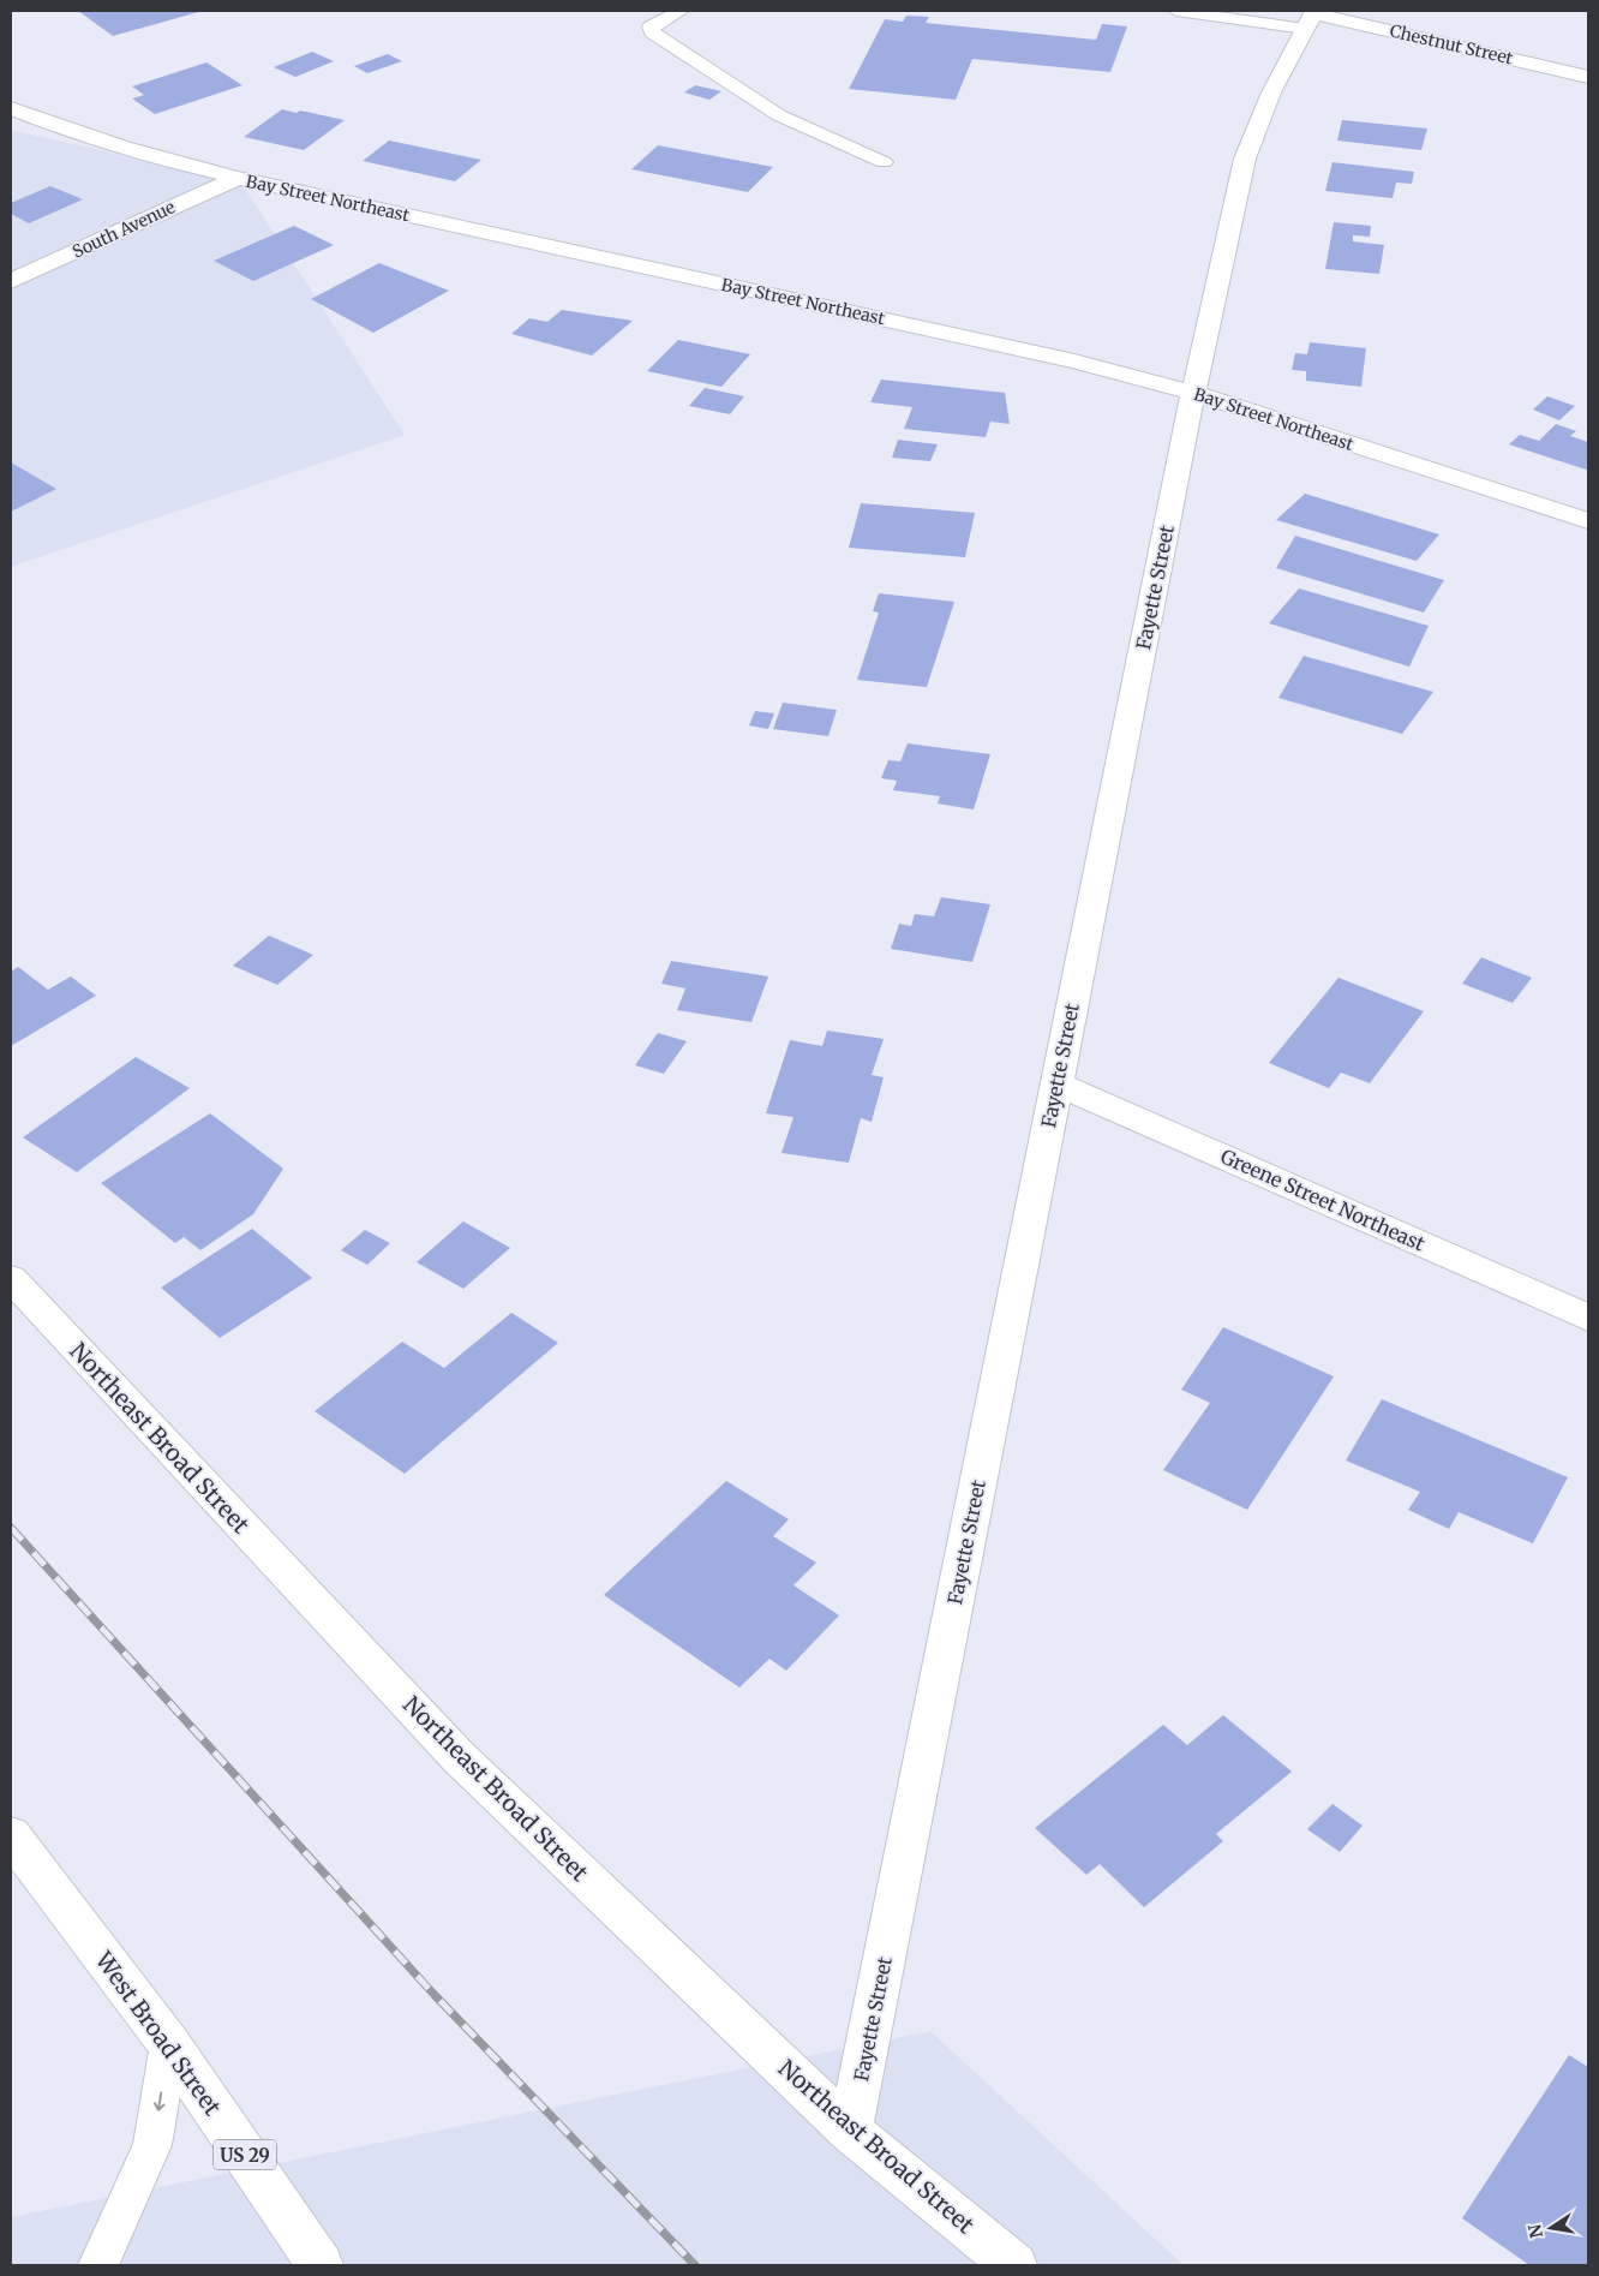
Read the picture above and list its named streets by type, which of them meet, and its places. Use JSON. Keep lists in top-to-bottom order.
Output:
{
  "streets": {
    "street": [
      "Chestnut Street",
      "Bay Street Northeast",
      "South Avenue",
      "Fayette Street",
      "Greene Street Northeast",
      "Northeast Broad Street",
      "West Broad Street",
      "US 29"
    ]
  },
  "crossings": [
    ["Chestnut Street", "Fayette Street"],
    ["Bay Street Northeast", "South Avenue"],
    ["Bay Street Northeast", "Fayette Street"],
    ["Fayette Street", "Greene Street Northeast"],
    ["Fayette Street", "Northeast Broad Street"]
  ],
  "north": "left"
}
